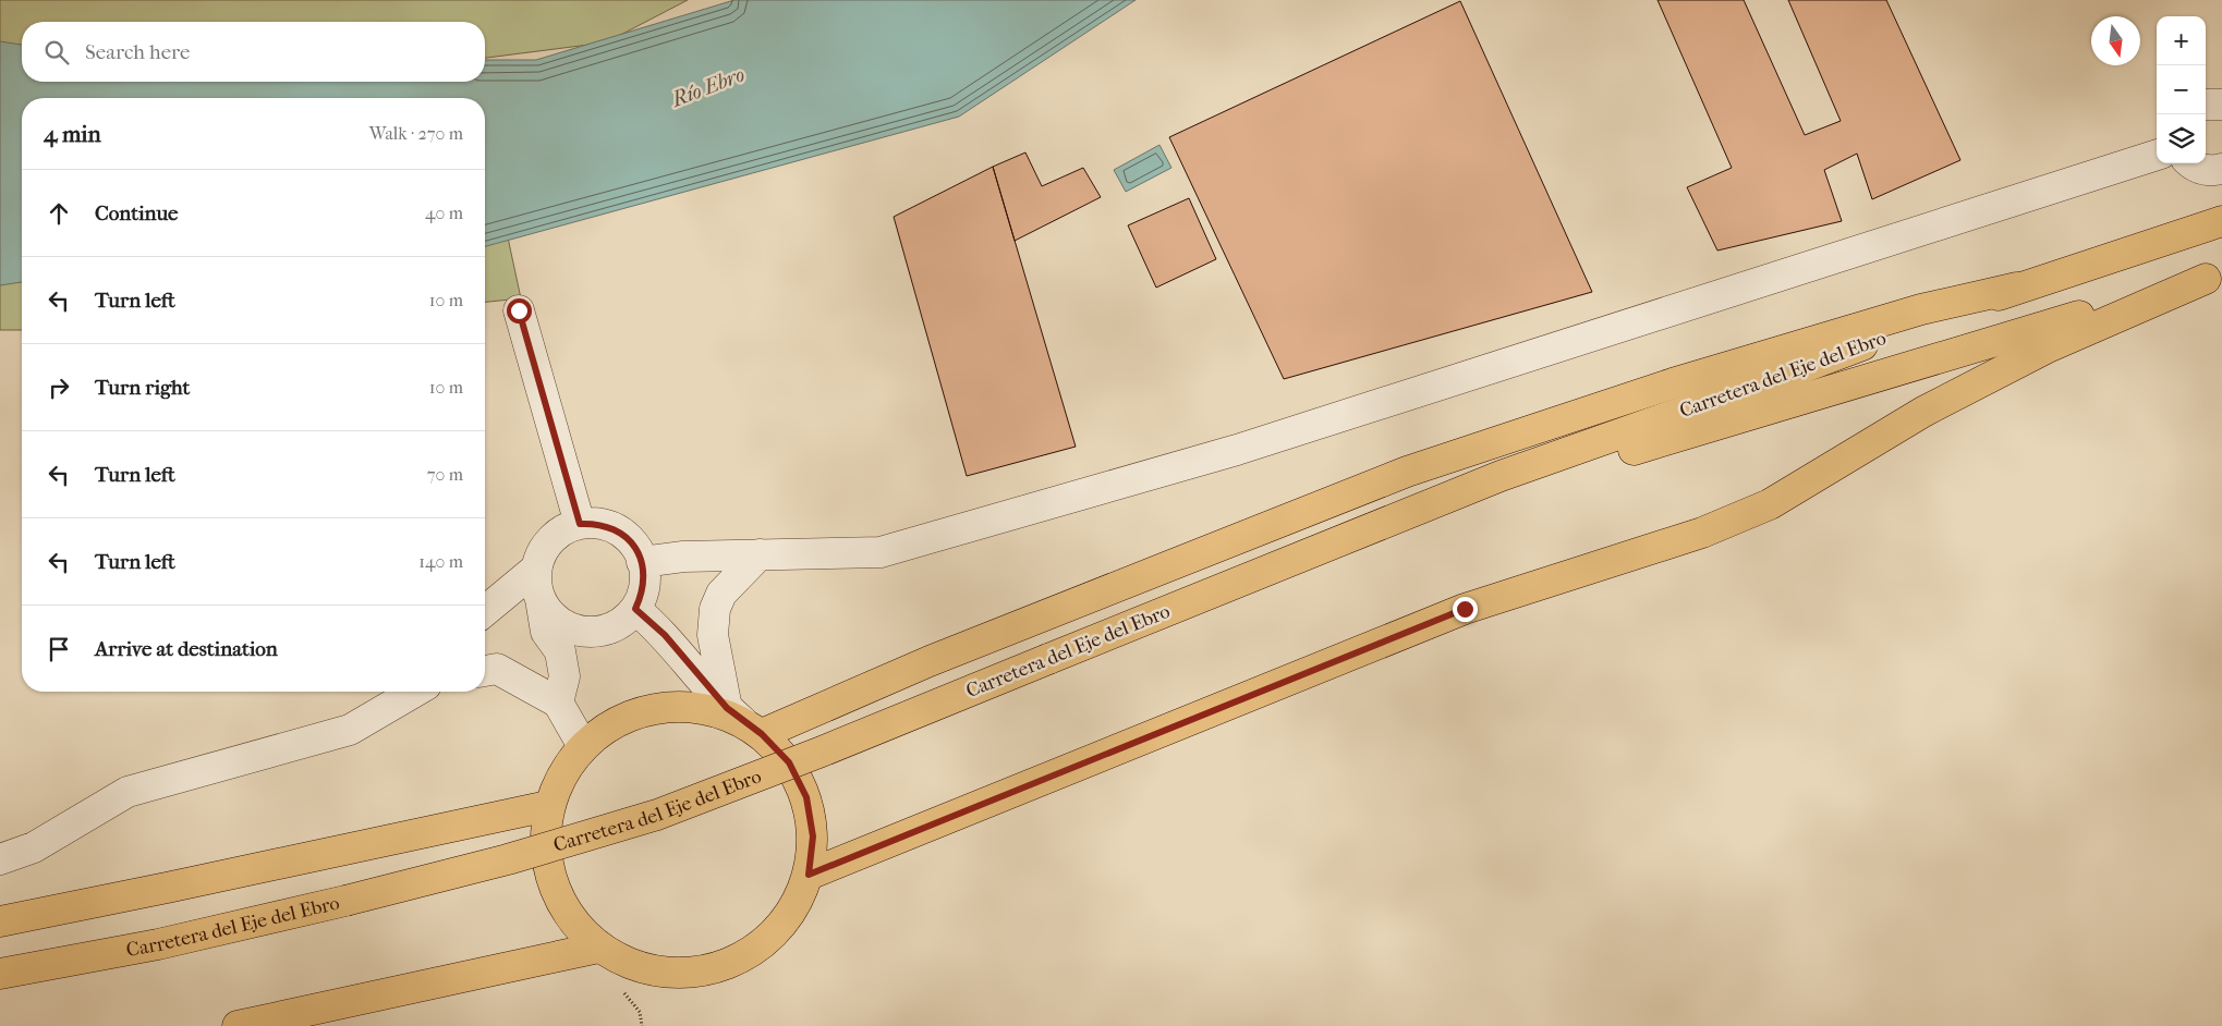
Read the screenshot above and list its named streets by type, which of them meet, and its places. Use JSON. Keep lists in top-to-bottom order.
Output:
{
  "streets": {
    "main road": ["Carretera del Eje del Ebro"]
  },
  "water": ["Río Ebro"],
  "north": "bottom",
  "page": {
    "map_buttons": ["+", "−"],
    "search": "Search here",
    "heading": ["4 min", "Walk · 270 m"],
    "list": [
      ["Continue", "40 m"],
      ["Turn left", "10 m"],
      ["Turn right", "10 m"],
      ["Turn left", "70 m"],
      ["Turn left", "140 m"],
      "Arrive at destination"
    ]
  }
}
